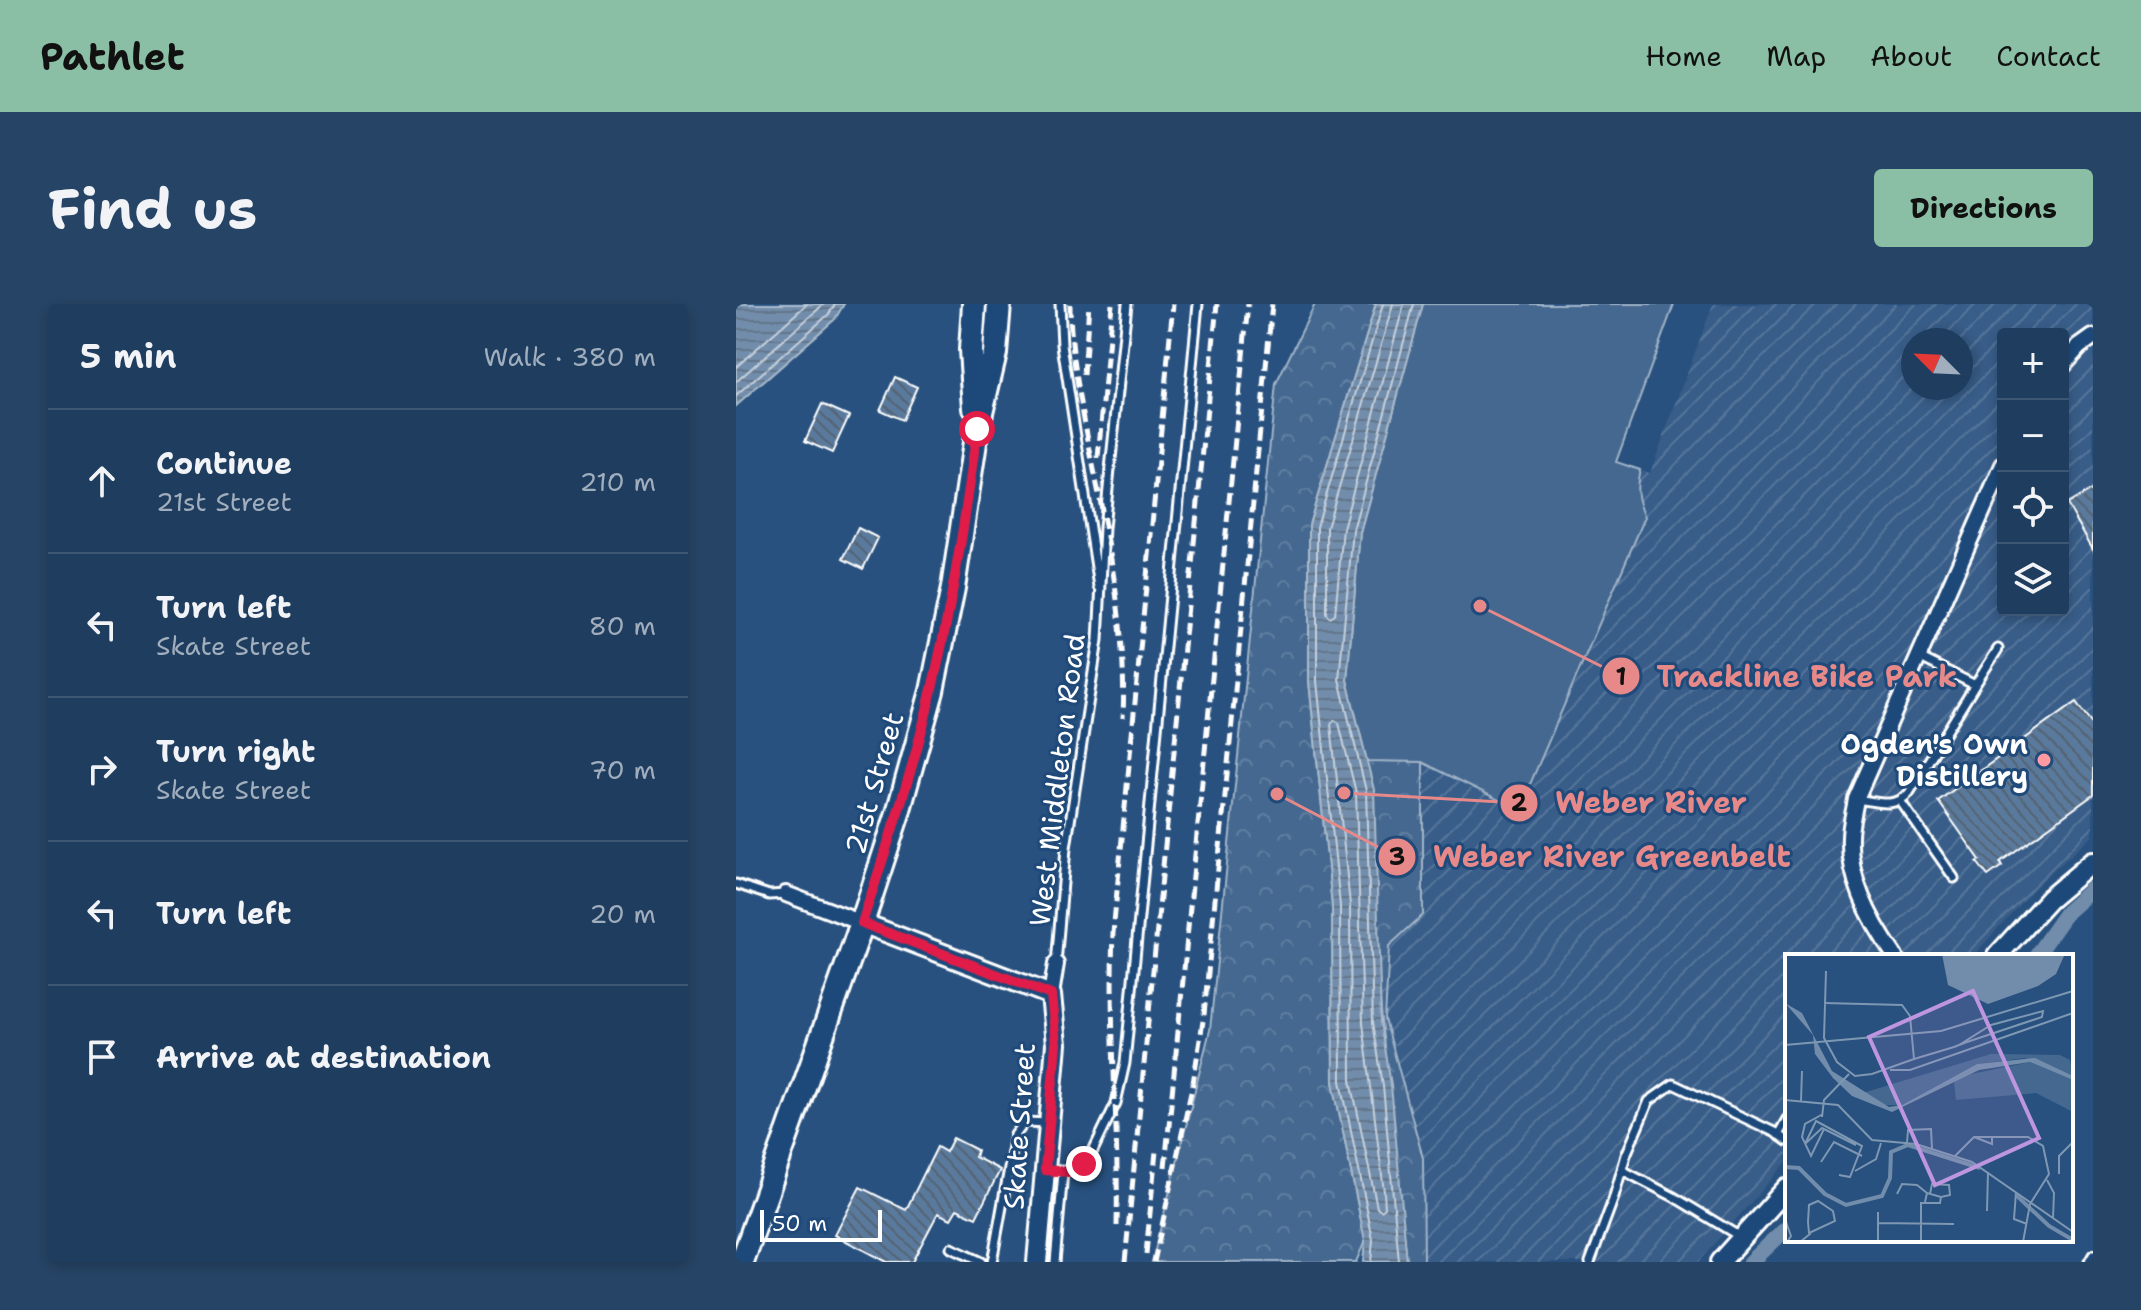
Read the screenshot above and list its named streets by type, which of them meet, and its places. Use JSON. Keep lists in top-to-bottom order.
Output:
{
  "streets": {
    "main road": ["21st Street"],
    "street": ["Skate Street"],
    "lane": ["West Middleton Road"]
  },
  "crossings": [
    ["West Middleton Road", "Skate Street"]
  ],
  "places": [
    "Trackline Bike Park",
    "Ogden's Own Distillery",
    "Weber River",
    "Weber River Greenbelt"
  ],
  "scale_bar": "50 m",
  "north": "top left",
  "page": {
    "header": "Pathlet",
    "nav": [
      "Home",
      "Map",
      "About",
      "Contact"
    ],
    "buttons": "Directions",
    "title": "Find us",
    "heading": ["5 min", "Walk · 380 m"],
    "map_buttons": ["+", "−"],
    "list": [
      ["Continue", "21st Street", "210 m"],
      ["Turn left", "Skate Street", "80 m"],
      ["Turn right", "Skate Street", "70 m"],
      ["Turn left", "20 m"],
      "Arrive at destination"
    ],
    "scale": "50 m"
  }
}
